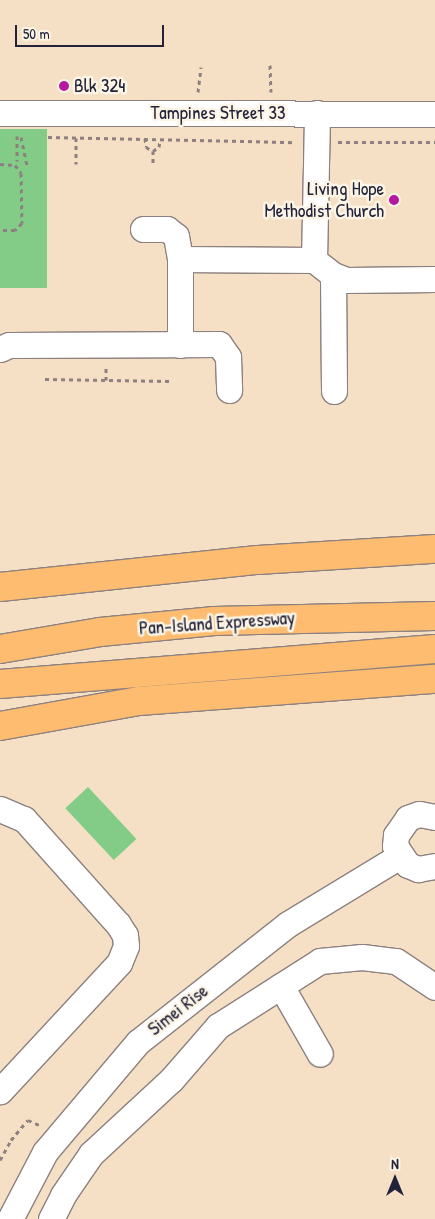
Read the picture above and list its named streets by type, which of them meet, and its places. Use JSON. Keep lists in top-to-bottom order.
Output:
{
  "streets": {
    "highway": ["Pan-Island Expressway"],
    "street": ["Tampines Street 33", "Simei Rise"]
  },
  "places": ["Blk 324", "Living Hope Methodist Church"],
  "scale_bar": "50 m",
  "north": "top"
}
